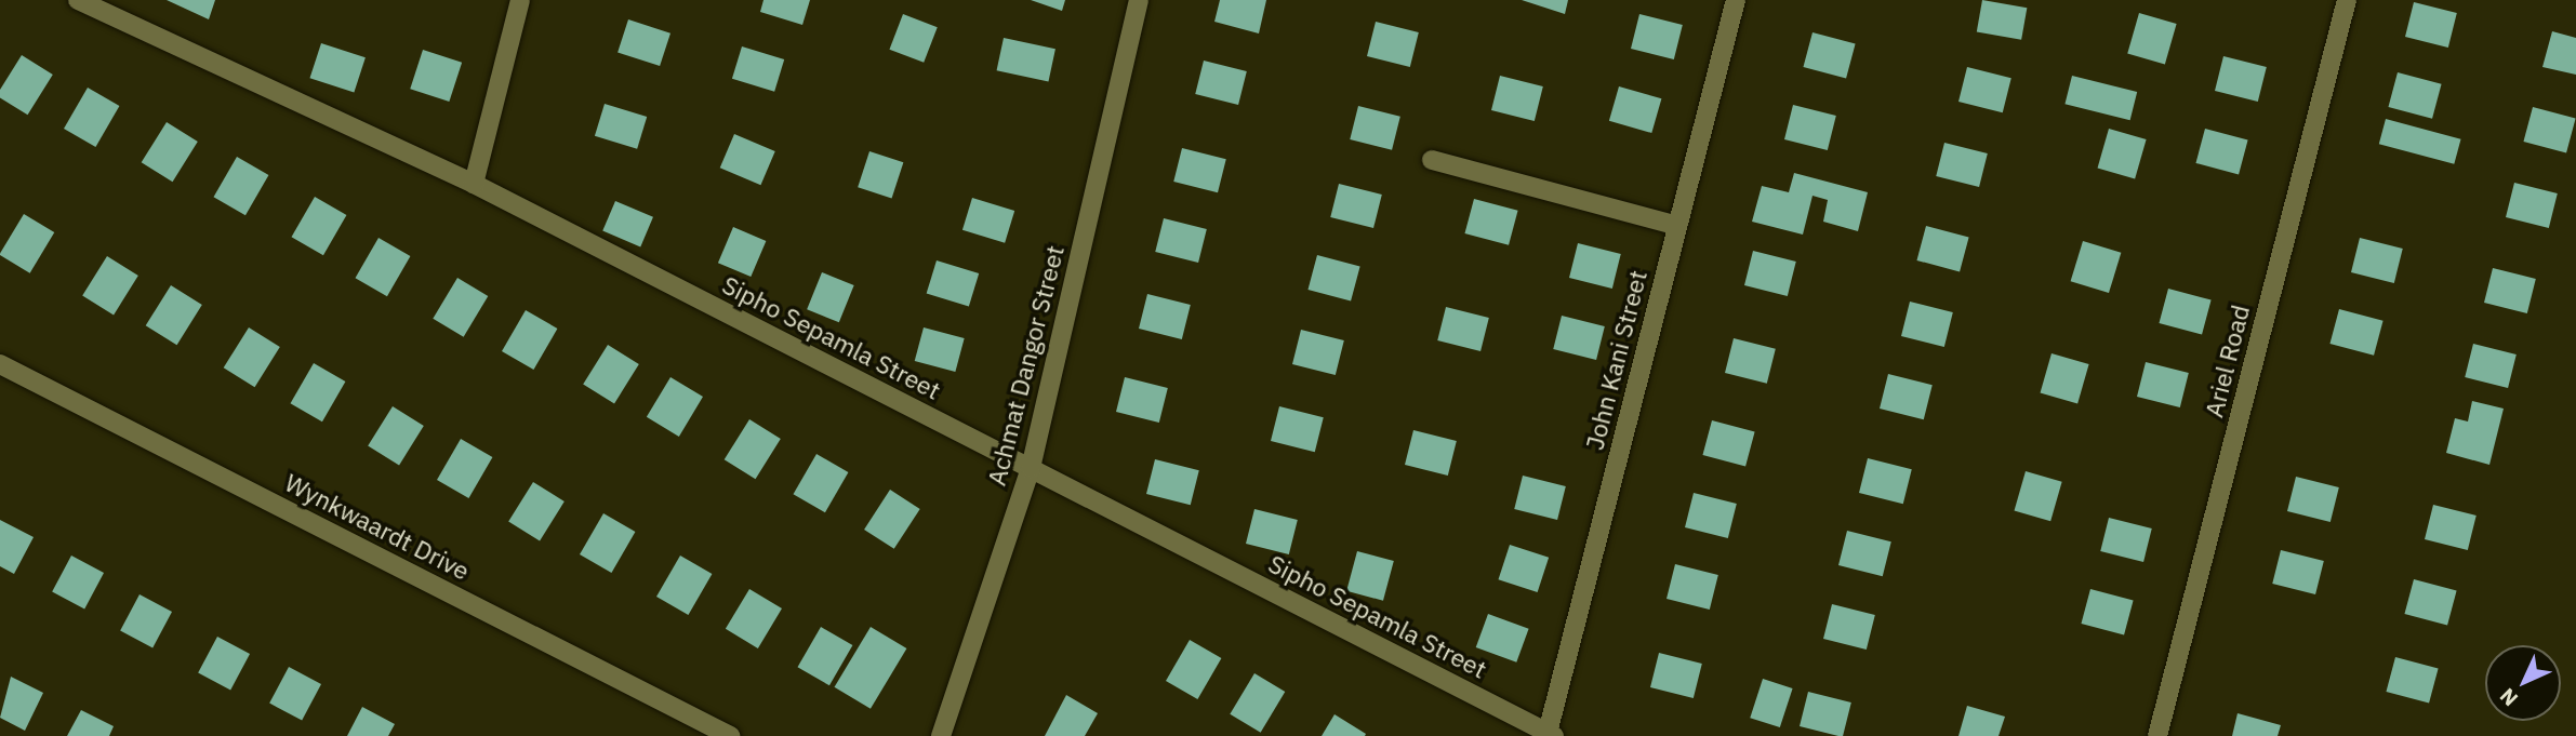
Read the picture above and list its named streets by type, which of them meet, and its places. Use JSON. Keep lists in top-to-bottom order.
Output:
{
  "streets": {
    "street": [
      "Sipho Sepamla Street",
      "John Kani Street",
      "Ariel Road",
      "Achmat Dangor Street",
      "Wynkwaardt Drive"
    ]
  },
  "crossings": [
    ["Sipho Sepamla Street", "John Kani Street"],
    ["Sipho Sepamla Street", "Achmat Dangor Street"]
  ],
  "north": "bottom left"
}
